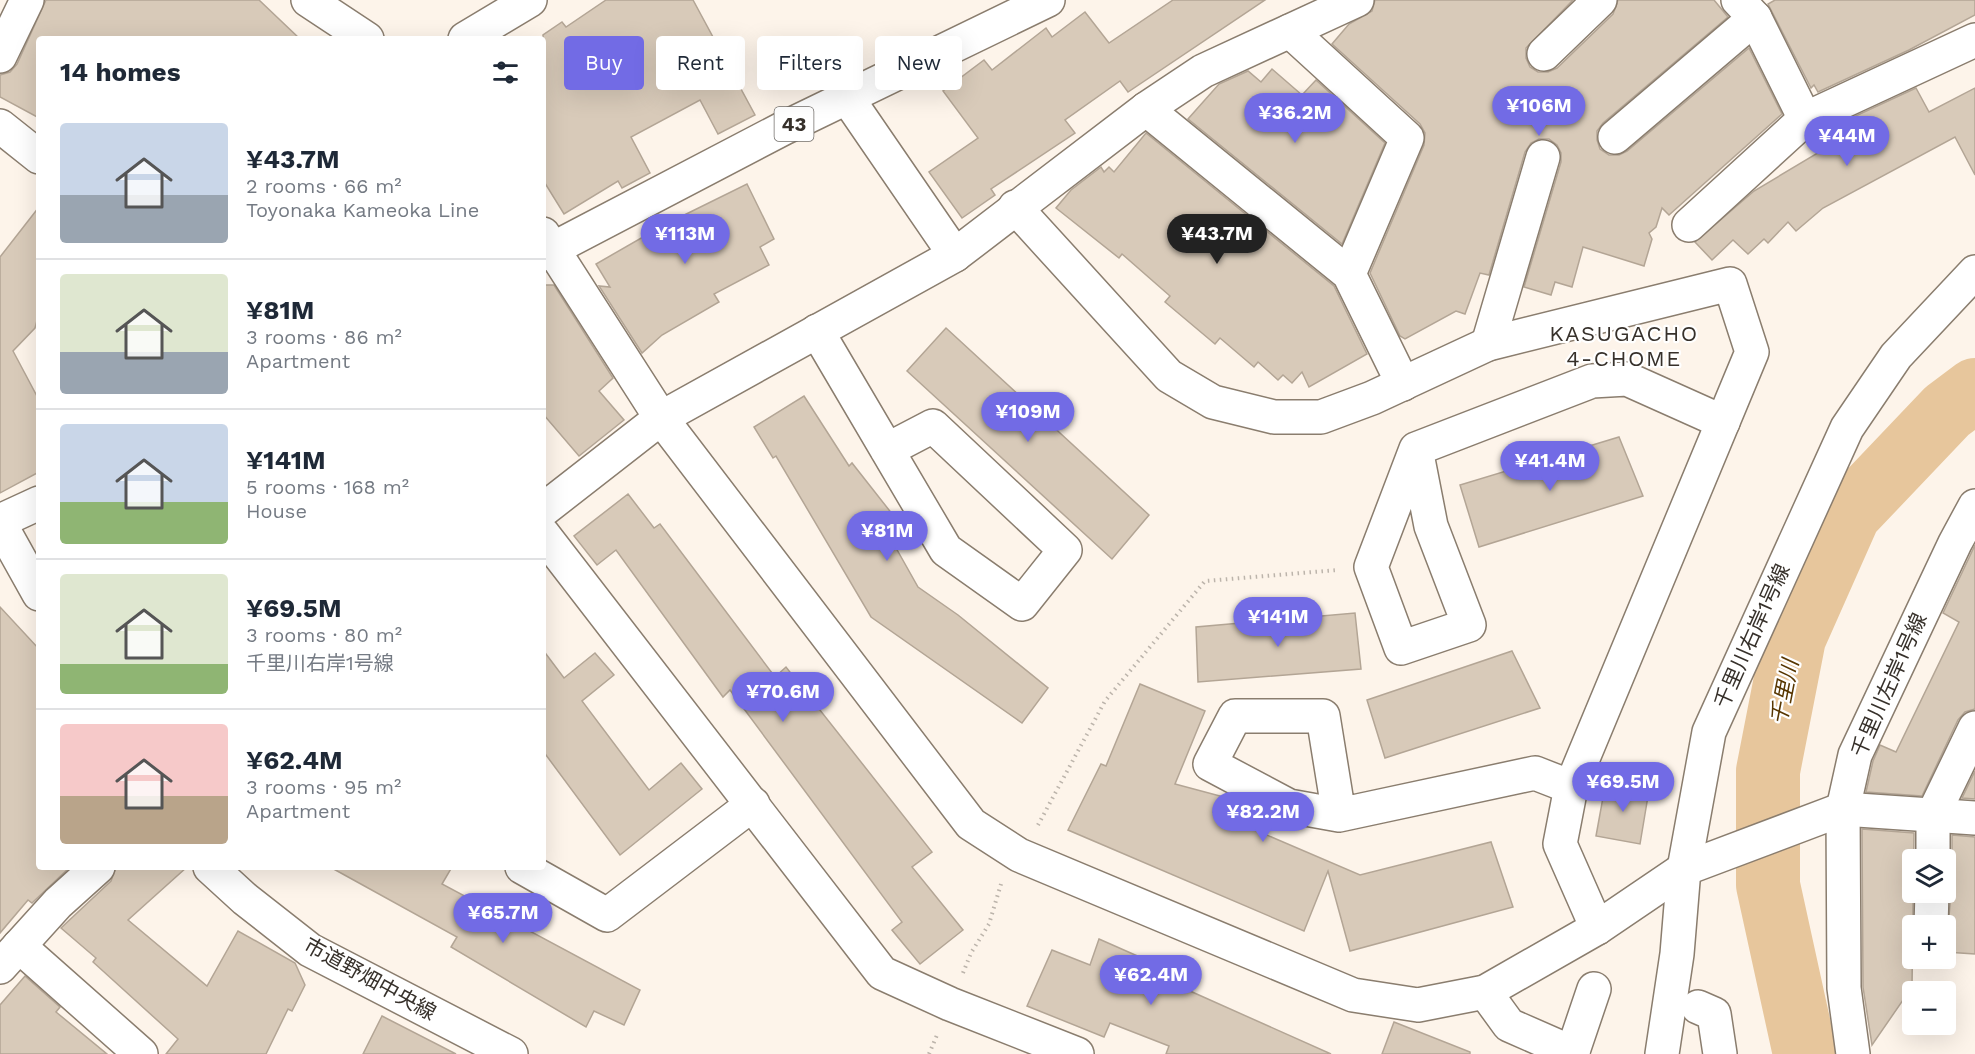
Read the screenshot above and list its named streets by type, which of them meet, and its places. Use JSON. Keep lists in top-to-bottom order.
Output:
{
  "streets": {
    "street": [
      "43",
      "千里川右岸1号線",
      "千里川左岸1号線",
      "市道野畑中央線"
    ]
  },
  "districts": ["KASUGACHO 4-CHOME"],
  "water": ["千里川"],
  "page": {
    "chip": [
      "Buy",
      "Rent",
      "Filters",
      "New"
    ],
    "heading": "14 homes",
    "price": [
      "¥106M",
      "¥36.2M",
      "¥44M",
      "¥113M",
      "¥43.7M",
      "¥109M",
      "¥41.4M",
      "¥81M",
      "¥141M",
      "¥70.6M",
      "¥69.5M",
      "¥82.2M",
      "¥65.7M",
      "¥62.4M"
    ],
    "list": [
      {
        "name": "¥43.7M",
        "note": "2 rooms · 66 m² · Toyonaka Kameoka Line"
      },
      {
        "name": "¥81M",
        "note": "3 rooms · 86 m² · Apartment"
      },
      {
        "name": "¥141M",
        "note": "5 rooms · 168 m² · House"
      },
      {
        "name": "¥69.5M",
        "note": "3 rooms · 80 m² · 千里川右岸1号線"
      },
      {
        "name": "¥62.4M",
        "note": "3 rooms · 95 m² · Apartment"
      }
    ],
    "map_buttons": ["+", "−"]
  }
}
